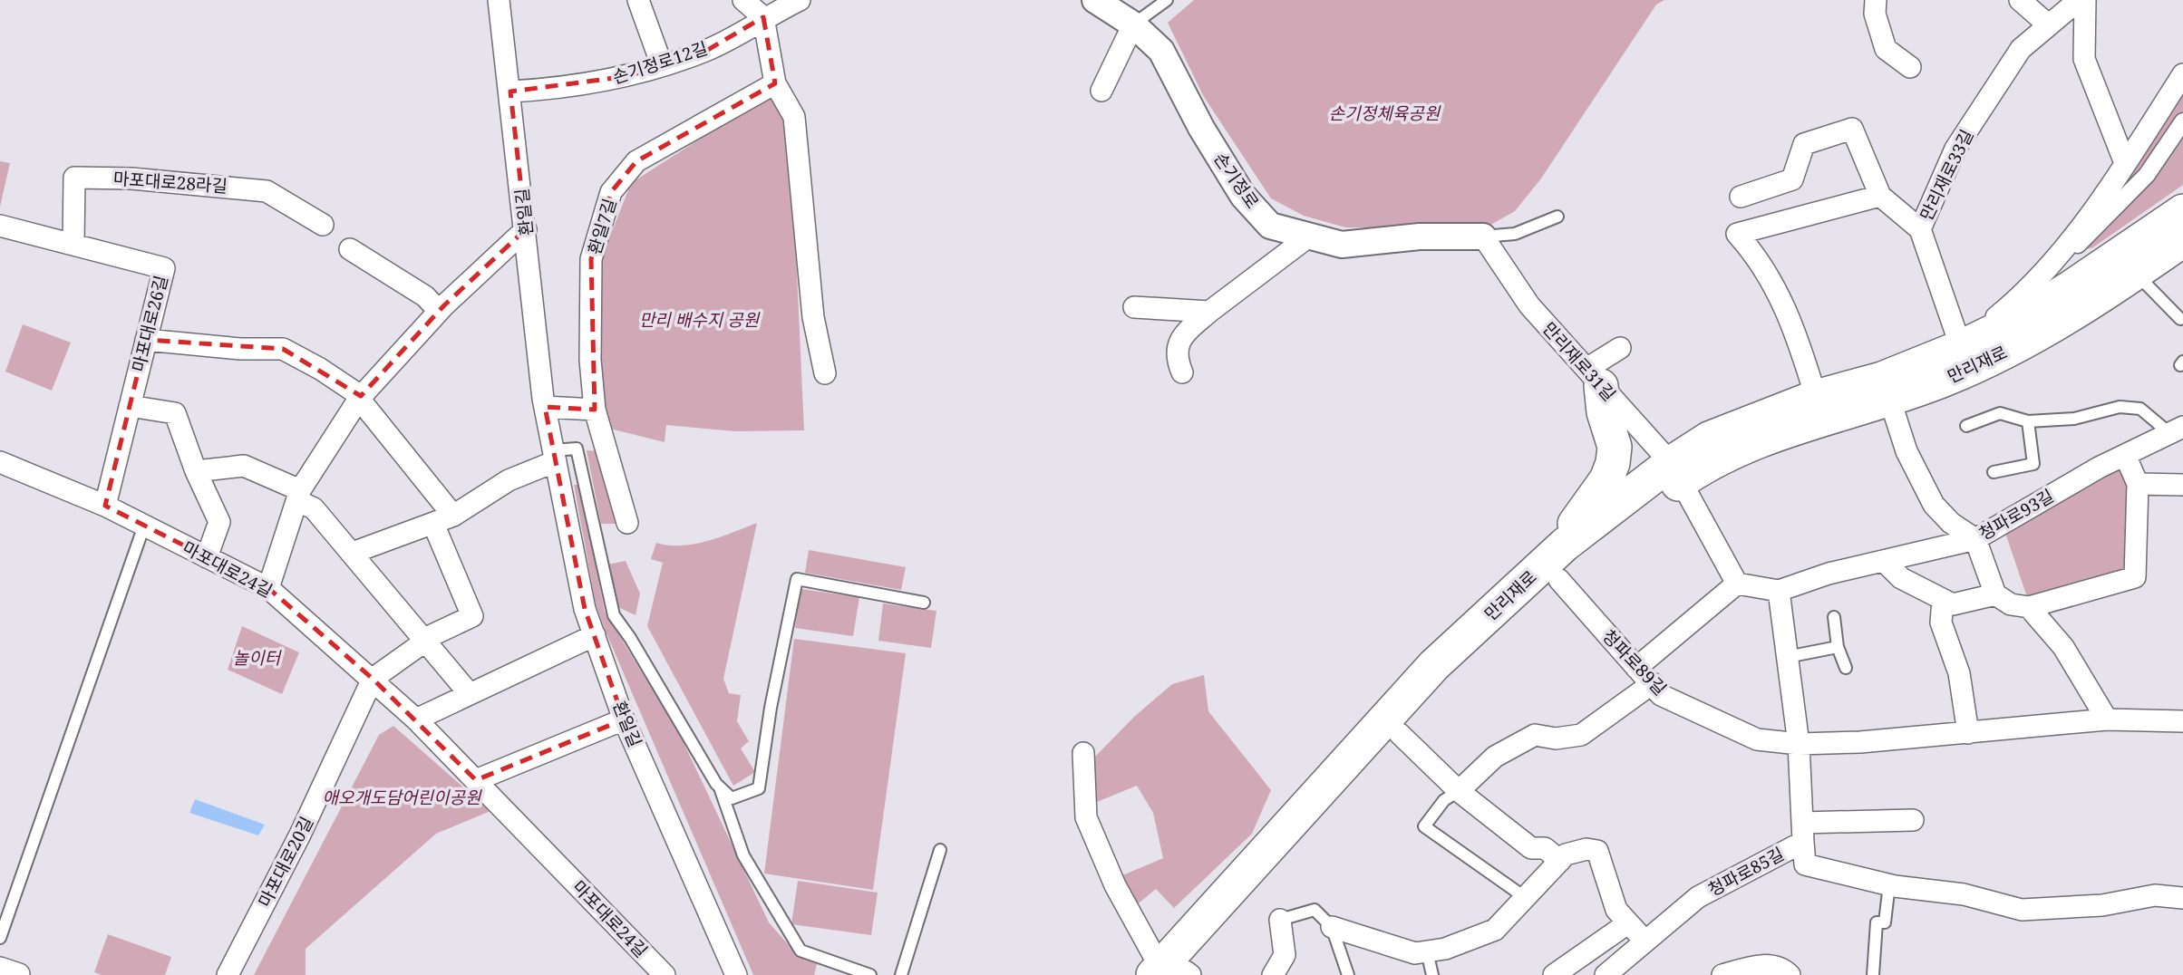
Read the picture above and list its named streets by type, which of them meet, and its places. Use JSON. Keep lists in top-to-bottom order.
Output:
{
  "streets": {
    "main road": ["만리재로"],
    "street": [
      "손기정로12길",
      "만리재로33길",
      "손기정로",
      "마포대로28라길",
      "환일길",
      "환일7길",
      "마포대로26길",
      "만리재로31길",
      "청파로93길",
      "마포대로24길",
      "청파로89길",
      "마포대로20길",
      "청파로85길"
    ]
  },
  "crossings": [
    ["손기정로12길", "환일길"],
    ["만리재로33길", "만리재로"],
    ["손기정로", "만리재로31길"],
    ["마포대로28라길", "마포대로26길"],
    ["마포대로26길", "마포대로24길"],
    ["만리재로31길", "만리재로"],
    ["만리재로", "청파로89길"],
    ["마포대로24길", "마포대로20길"]
  ],
  "parks": [
    "손기정체육공원",
    "만리 배수지 공원",
    "놀이터",
    "애오개도담어린이공원"
  ]
}
